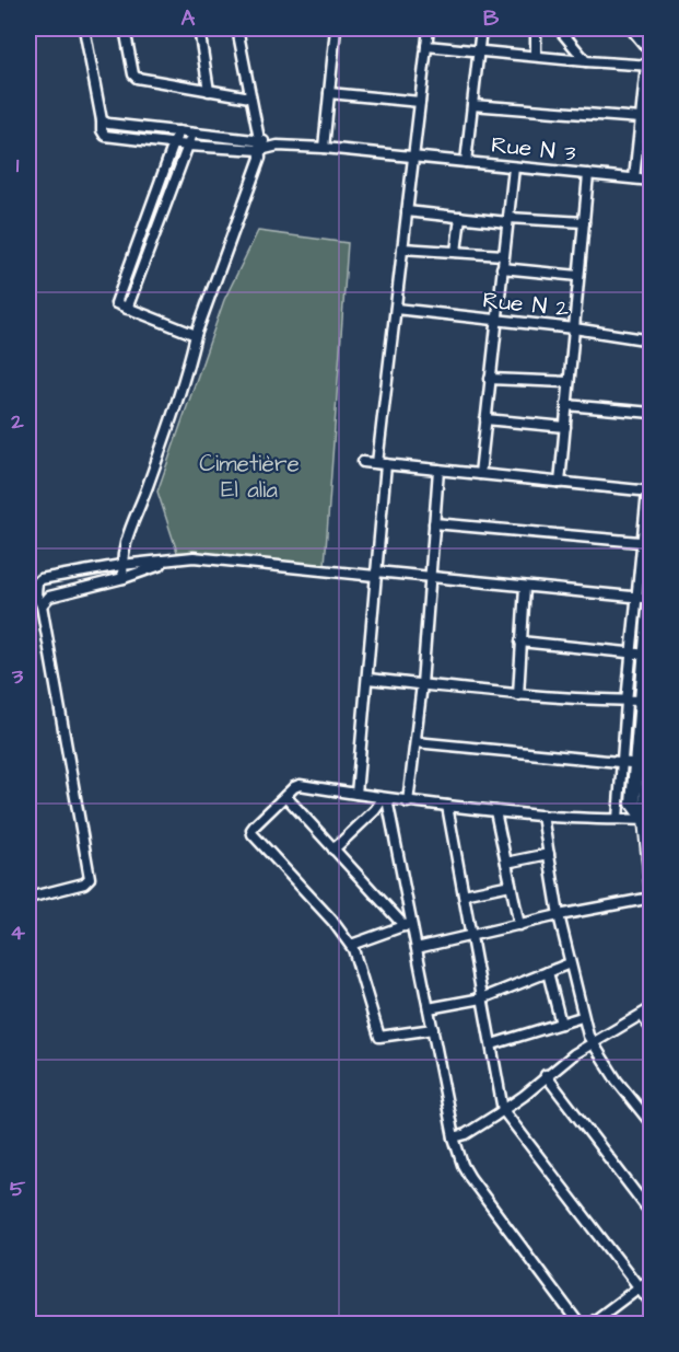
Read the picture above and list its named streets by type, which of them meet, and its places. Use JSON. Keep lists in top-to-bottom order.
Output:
{
  "streets": {
    "street": ["Rue N 3", "Rue N 2"]
  },
  "parks": ["Cimetière El alia"],
  "grid": {
    "columns": ["A", "B"],
    "rows": [
      "1",
      "2",
      "3",
      "4",
      "5"
    ]
  }
}
